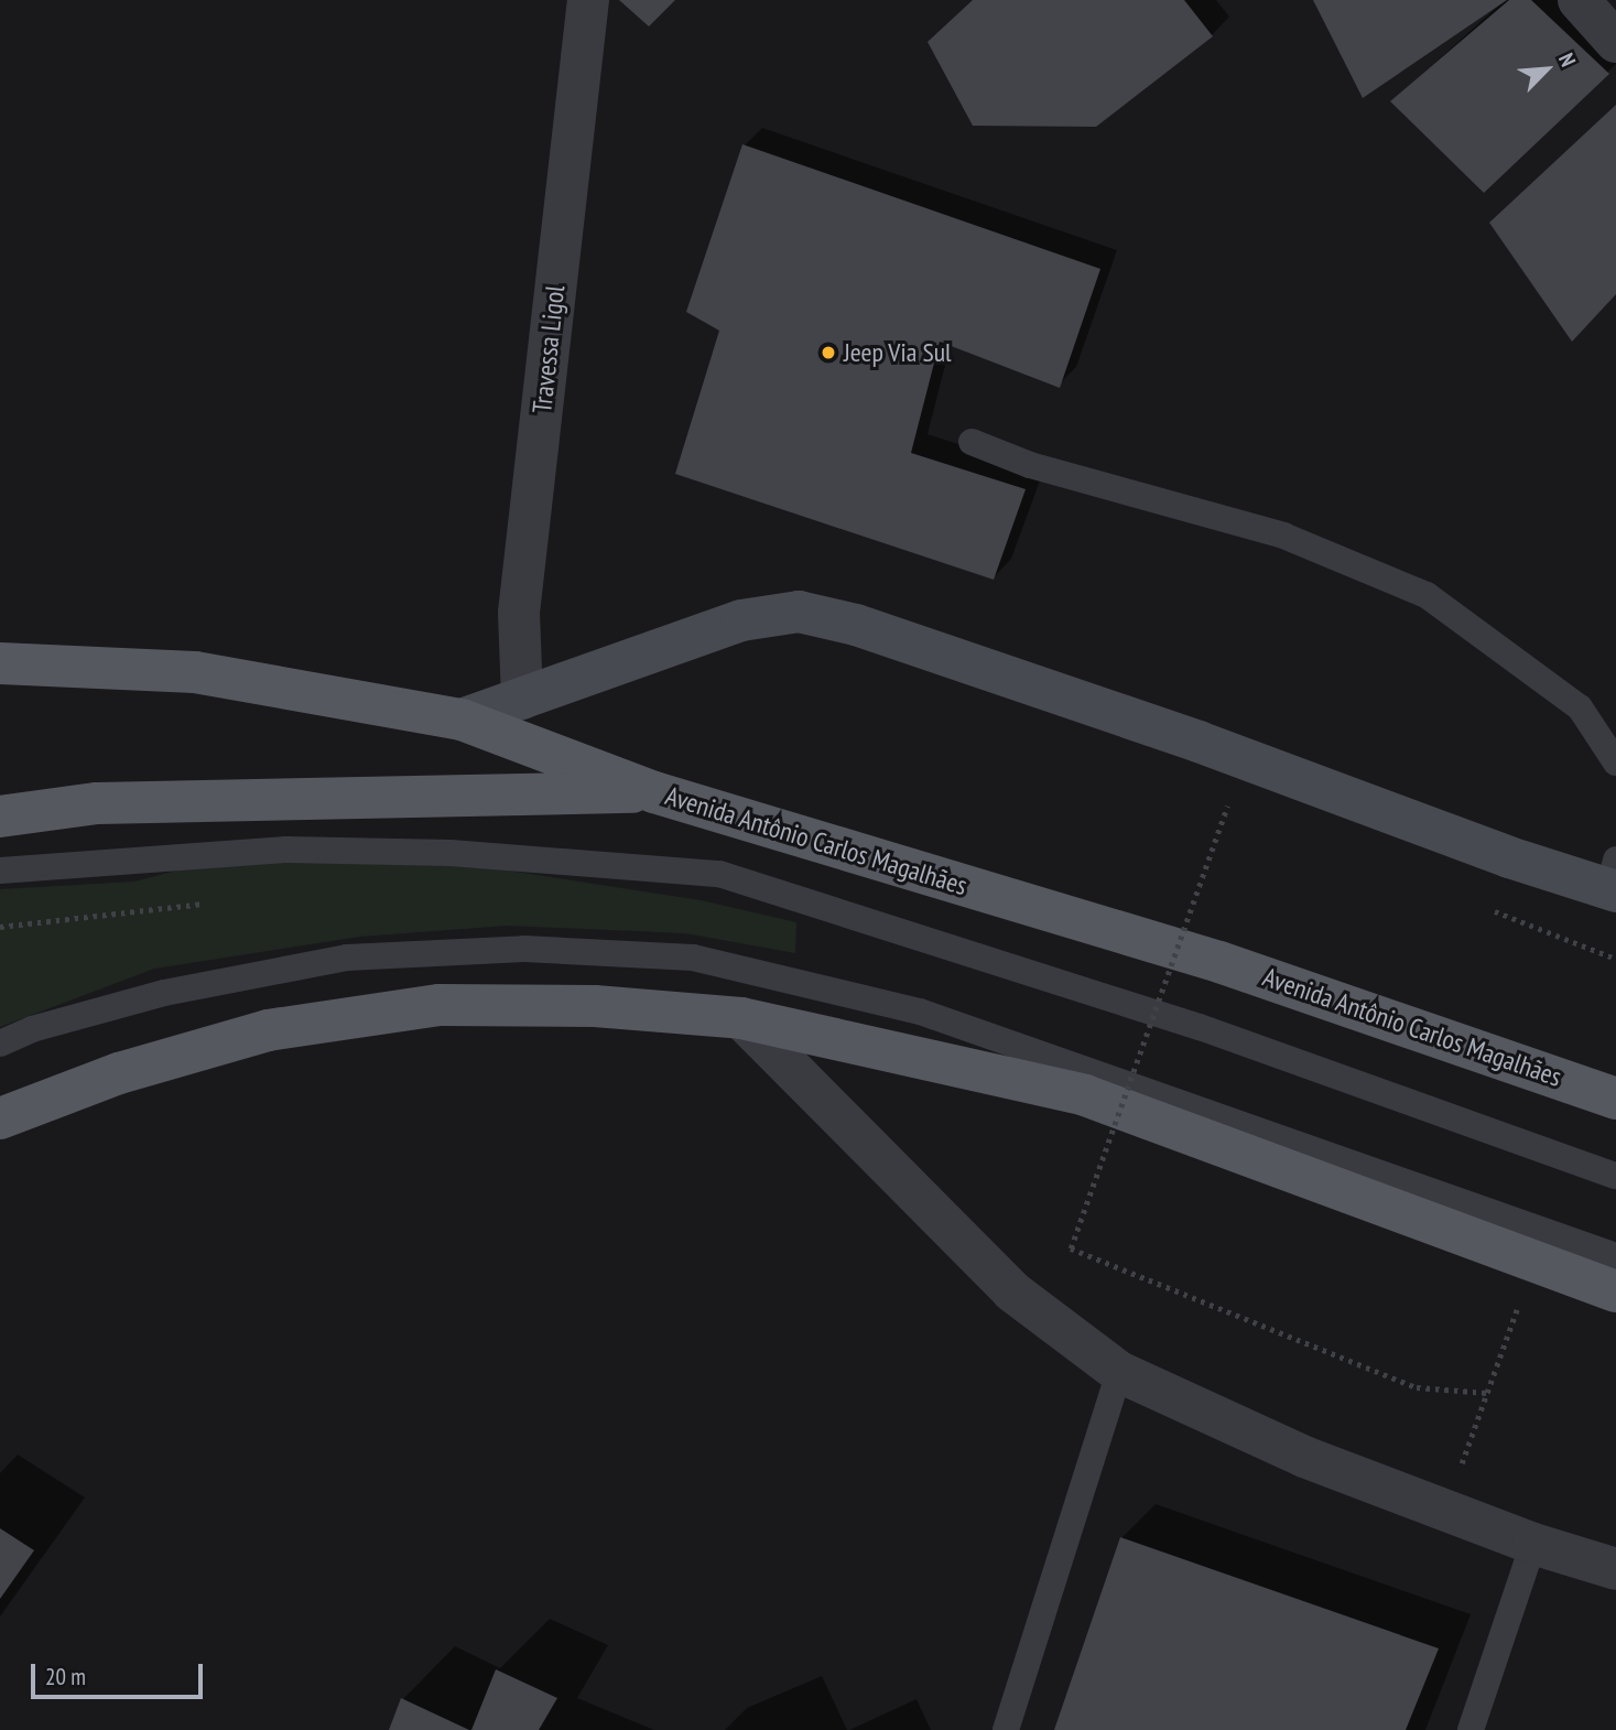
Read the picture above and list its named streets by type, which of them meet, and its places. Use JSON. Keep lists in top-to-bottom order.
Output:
{
  "streets": {
    "main road": ["Avenida Antônio Carlos Magalhães"],
    "street": ["Travessa Ligol"]
  },
  "places": ["Jeep Via Sul"],
  "scale_bar": "20 m",
  "north": "top right"
}
